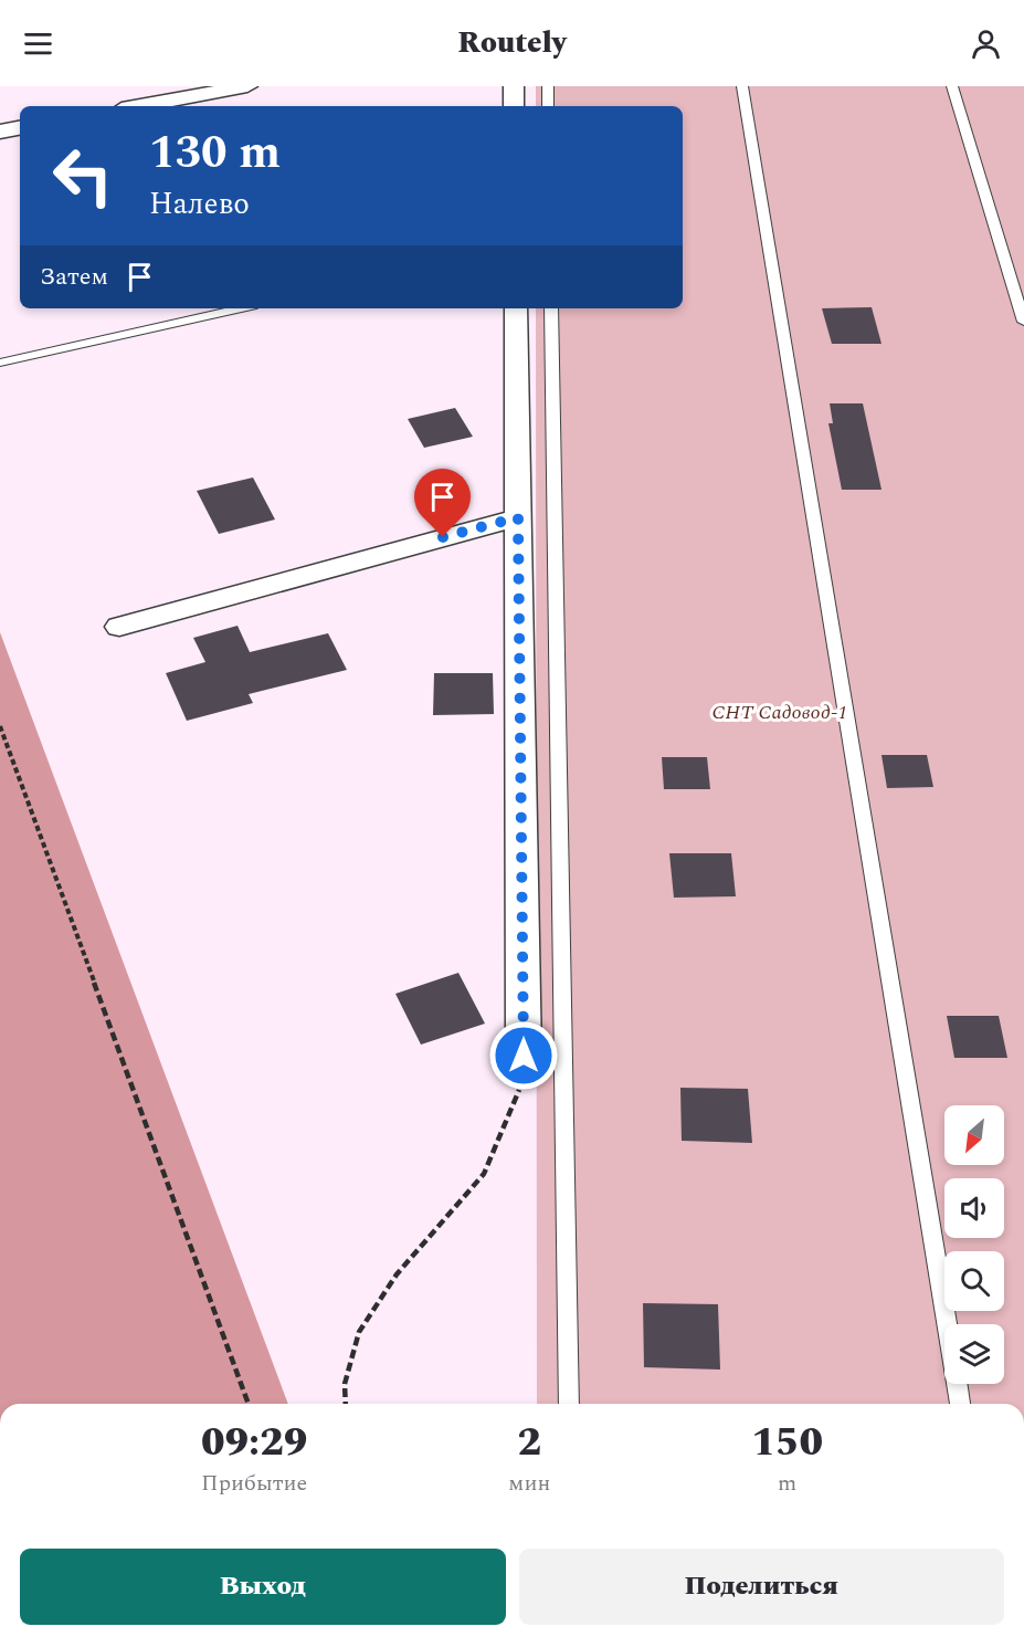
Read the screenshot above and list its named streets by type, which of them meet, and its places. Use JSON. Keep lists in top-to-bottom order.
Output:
{
  "parks": ["СНТ Садовод-1"],
  "north": "bottom left",
  "page": {
    "header": "Routely",
    "turn": ["130 m", "Налево"],
    "then": "Затем",
    "eta": [
      "09:29",
      "Прибытие",
      "2",
      "мин",
      "150",
      "m"
    ],
    "buttons": ["Выход", "Поделиться"]
  }
}
